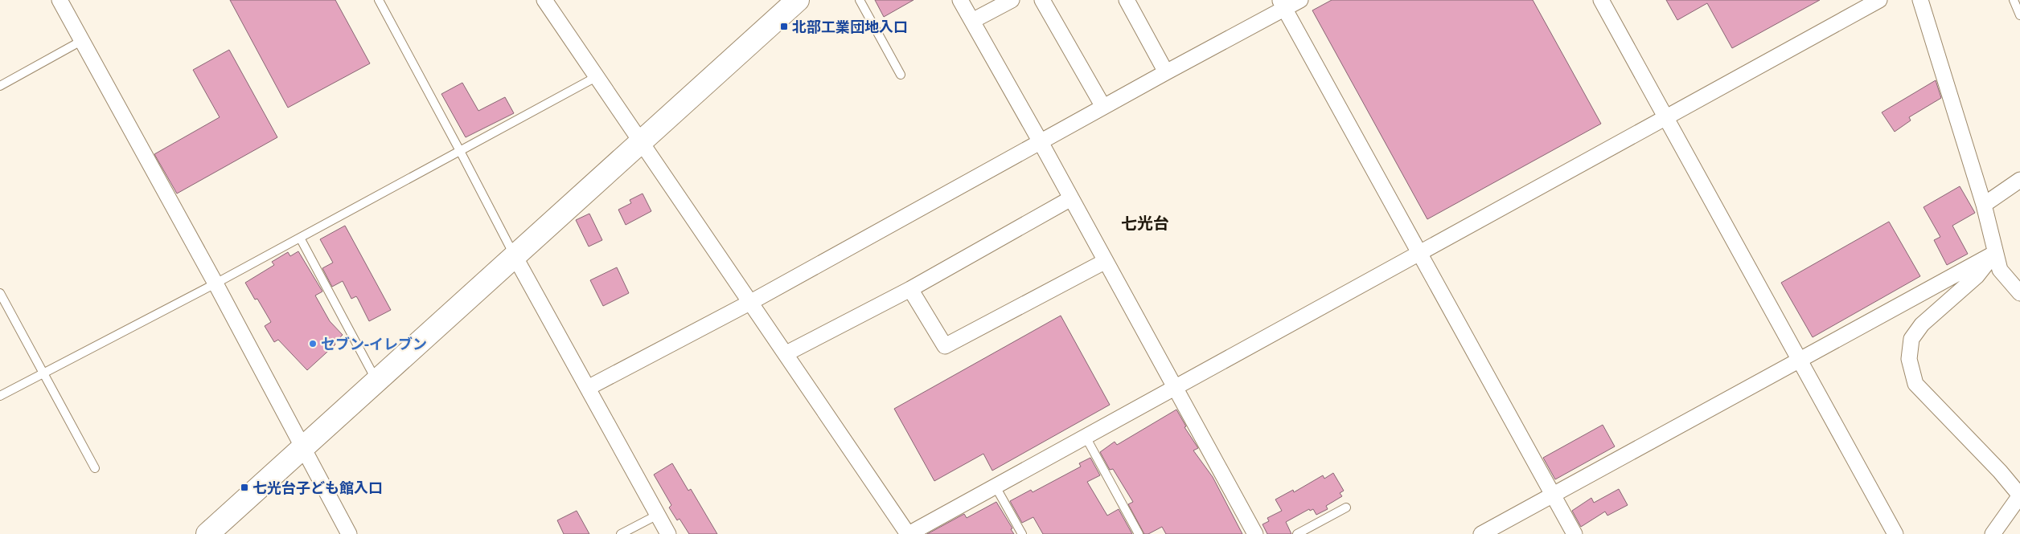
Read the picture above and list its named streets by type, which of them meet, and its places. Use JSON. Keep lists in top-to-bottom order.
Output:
{
  "districts": ["七光台"],
  "places": {
    "transit": ["北部工業団地入口", "七光台子ども館入口"],
    "other": ["セブン-イレブン"]
  }
}
